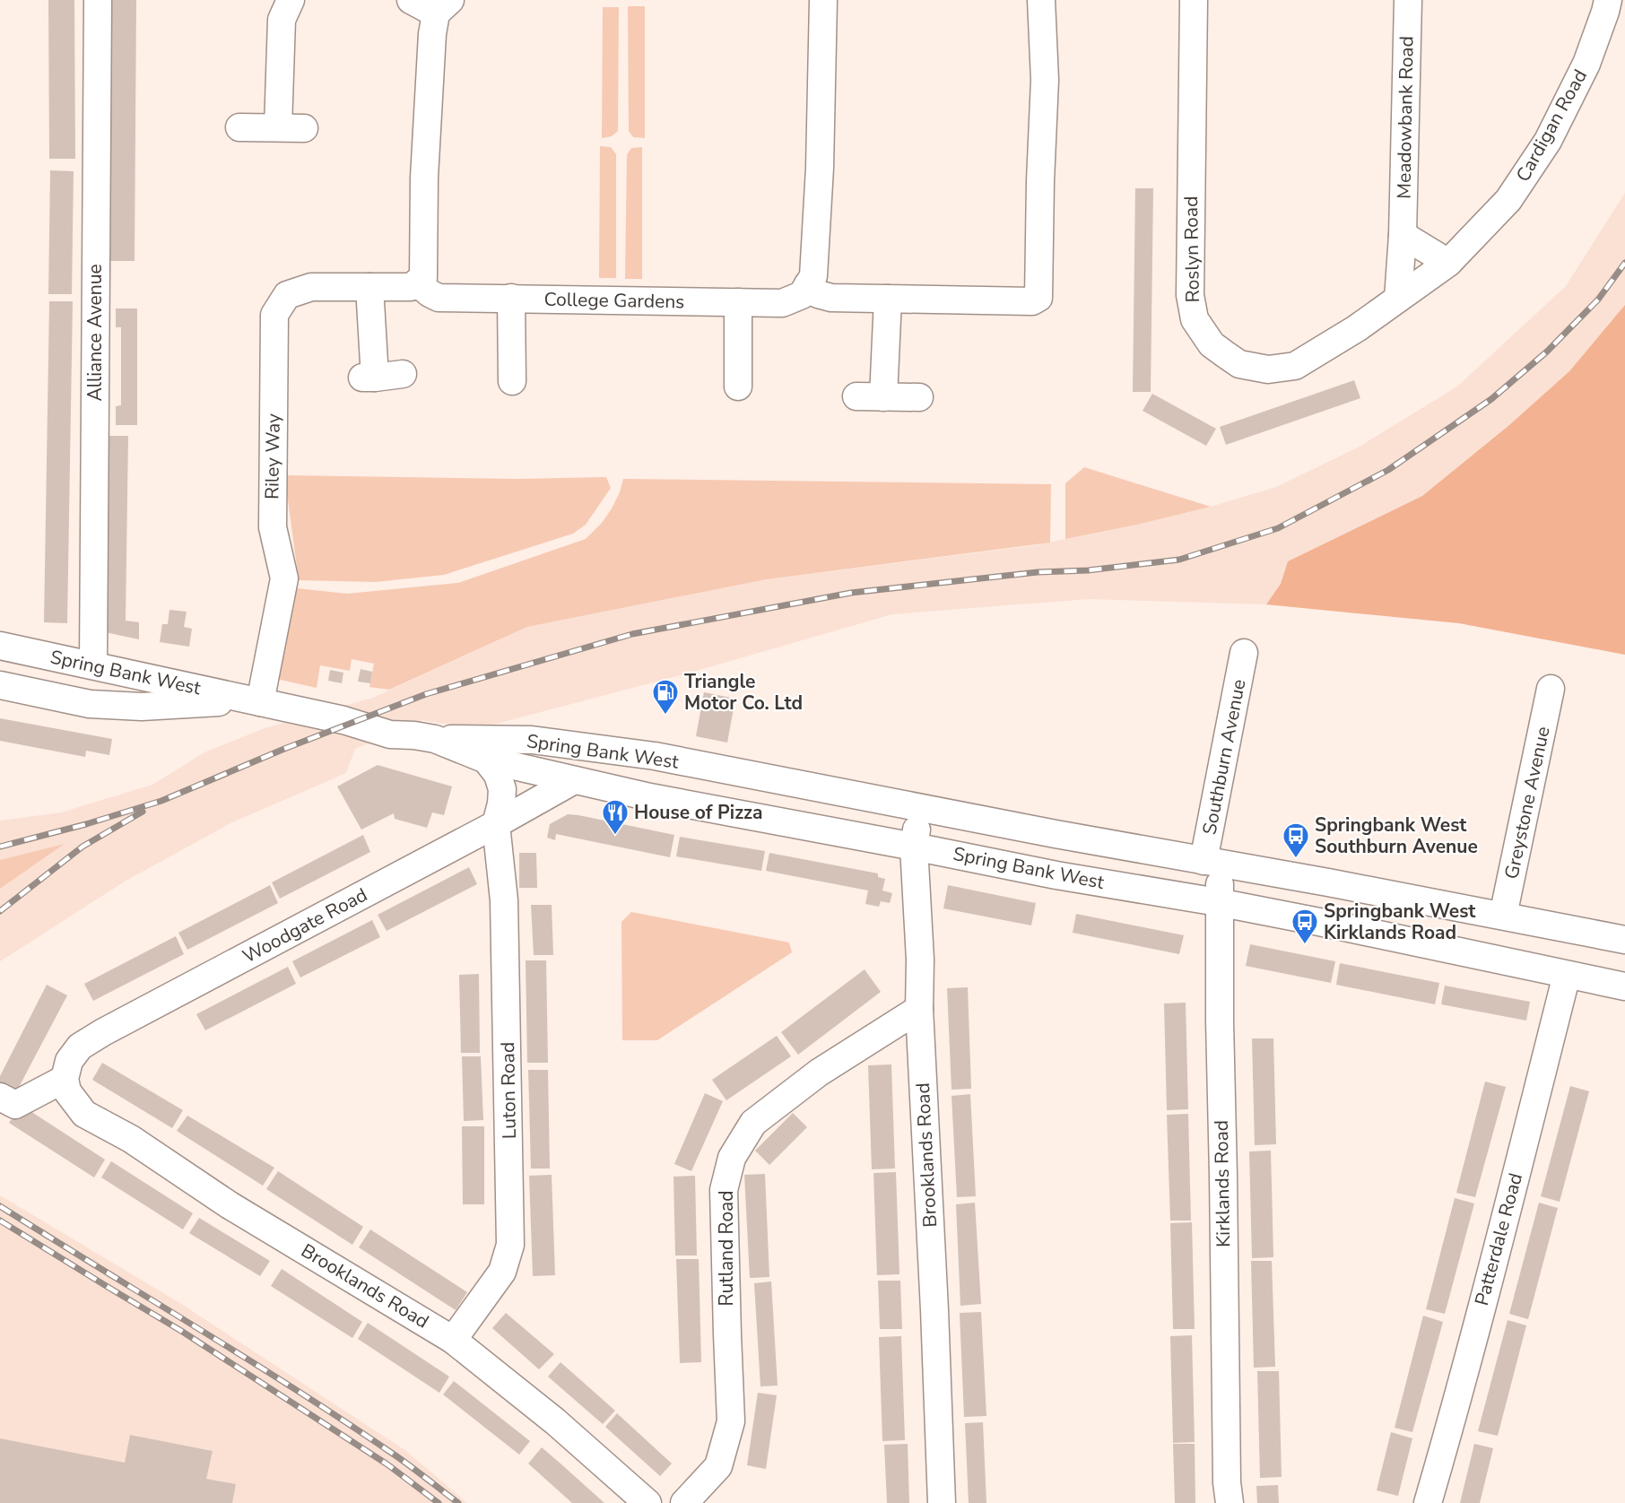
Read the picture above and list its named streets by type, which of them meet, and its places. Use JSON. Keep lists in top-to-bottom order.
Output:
{
  "streets": {
    "street": [
      "Meadowbank Road",
      "Cardigan Road",
      "Roslyn Road",
      "College Gardens",
      "Alliance Avenue",
      "Riley Way",
      "Spring Bank West",
      "Southburn Avenue",
      "Greystone Avenue",
      "Woodgate Road",
      "Luton Road",
      "Brooklands Road",
      "Kirklands Road",
      "Patterdale Road",
      "Rutland Road"
    ]
  },
  "crossings": [
    ["Meadowbank Road", "Cardigan Road"],
    ["Meadowbank Road", "Roslyn Road"],
    ["Cardigan Road", "Roslyn Road"],
    ["College Gardens", "Riley Way"],
    ["Alliance Avenue", "Spring Bank West"],
    ["Riley Way", "Spring Bank West"],
    ["Spring Bank West", "Southburn Avenue"],
    ["Spring Bank West", "Greystone Avenue"],
    ["Spring Bank West", "Woodgate Road"],
    ["Spring Bank West", "Luton Road"],
    ["Spring Bank West", "Brooklands Road"],
    ["Spring Bank West", "Kirklands Road"],
    ["Spring Bank West", "Patterdale Road"],
    ["Southburn Avenue", "Kirklands Road"],
    ["Woodgate Road", "Luton Road"],
    ["Woodgate Road", "Brooklands Road"],
    ["Luton Road", "Brooklands Road"],
    ["Brooklands Road", "Rutland Road"]
  ],
  "places": {
    "fuel station": ["Triangle Motor Co. Ltd"],
    "restaurant": ["House of Pizza"],
    "bus stop": ["Springbank West Southburn Avenue", "Springbank West Kirklands Road"]
  }
}
